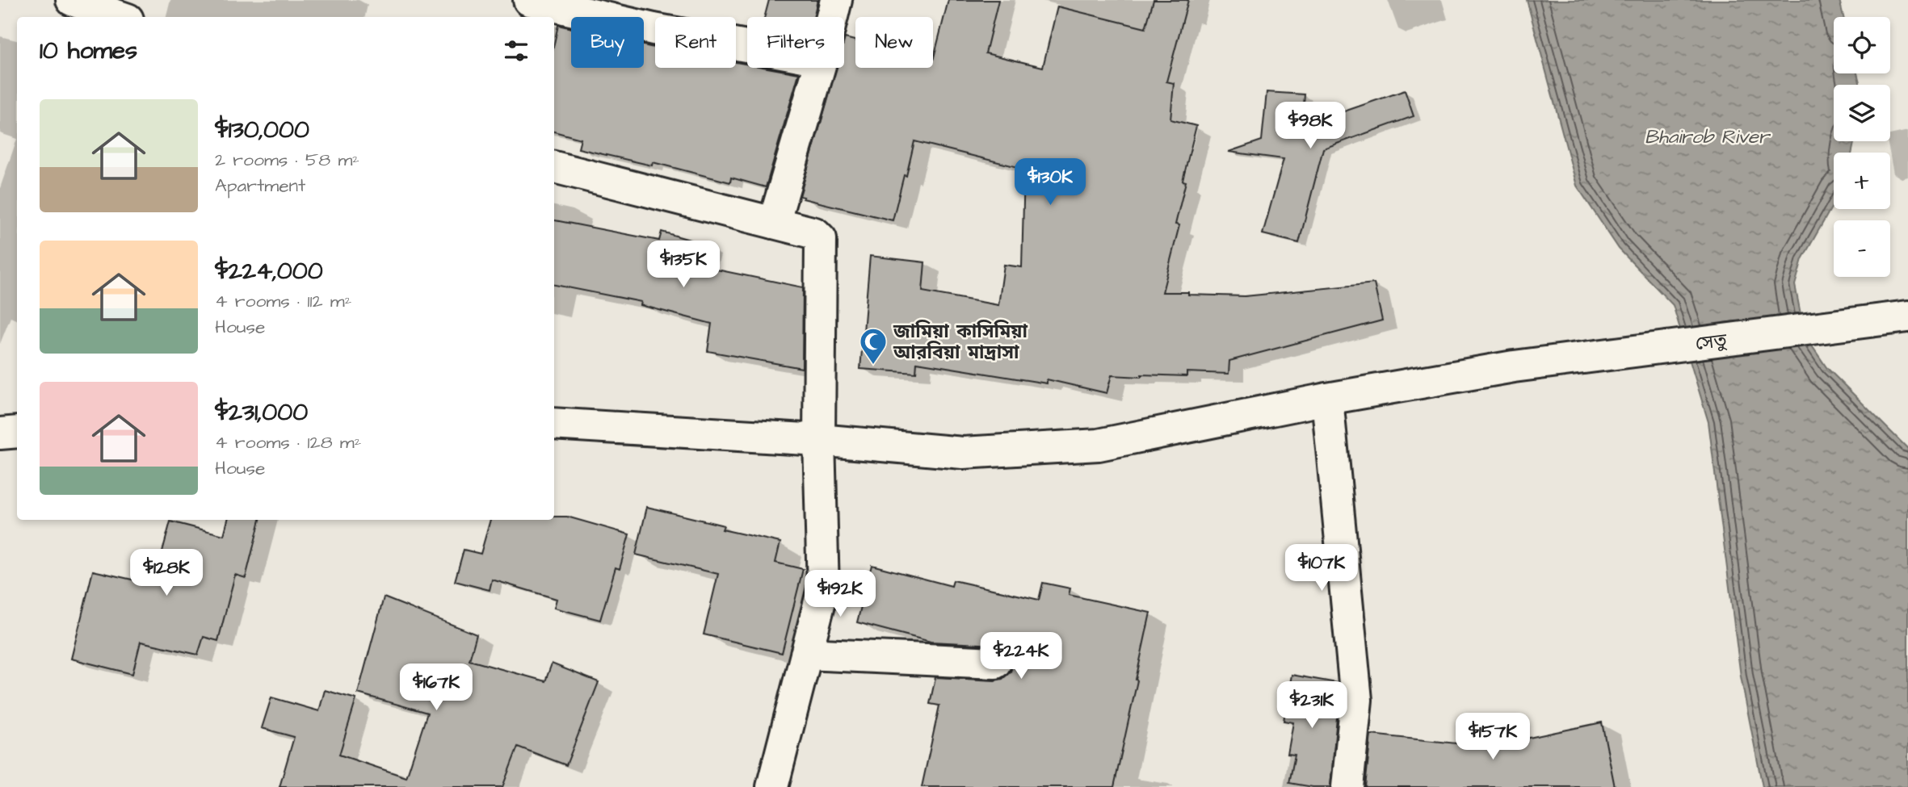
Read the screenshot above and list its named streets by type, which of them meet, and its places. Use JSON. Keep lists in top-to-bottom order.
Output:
{
  "streets": {
    "main road": ["সেতু"]
  },
  "water": ["Bhairob River"],
  "places": {
    "mosque": ["জামিয়া কাসিমিয়া আরবিয়া মাদ্রাসা"]
  },
  "page": {
    "map_buttons": ["+", "−"],
    "chip": [
      "Buy",
      "Rent",
      "Filters",
      "New"
    ],
    "heading": "10 homes",
    "list": [
      {
        "name": "$130,000",
        "note": "2 rooms · 58 m² · Apartment"
      },
      {
        "name": "$224,000",
        "note": "4 rooms · 112 m² · House"
      },
      {
        "name": "$231,000",
        "note": "4 rooms · 128 m² · House"
      }
    ],
    "price": [
      "$98K",
      "$130K",
      "$135K",
      "$107K",
      "$128K",
      "$192K",
      "$224K",
      "$167K",
      "$231K",
      "$157K"
    ]
  }
}
